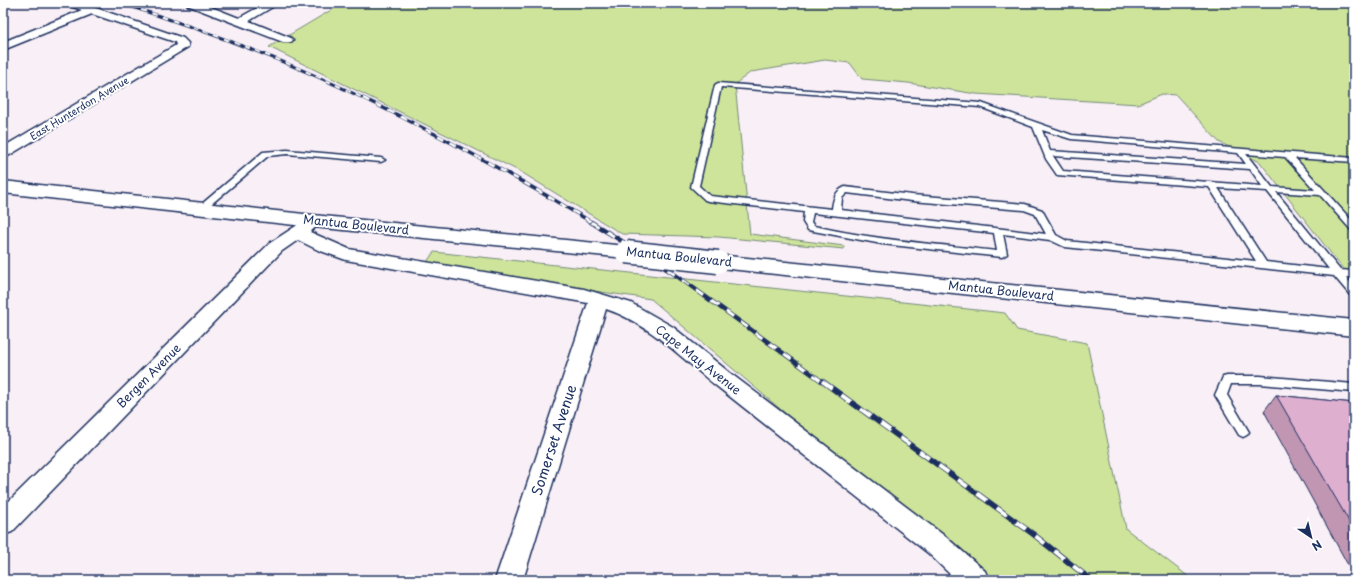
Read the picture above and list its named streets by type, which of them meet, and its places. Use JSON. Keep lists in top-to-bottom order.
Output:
{
  "streets": {
    "main road": ["Mantua Boulevard"],
    "street": [
      "East Hunterdon Avenue",
      "Cape May Avenue",
      "Bergen Avenue",
      "Somerset Avenue"
    ]
  },
  "crossings": [
    ["Mantua Boulevard", "Cape May Avenue"],
    ["Mantua Boulevard", "Bergen Avenue"],
    ["Cape May Avenue", "Bergen Avenue"],
    ["Cape May Avenue", "Somerset Avenue"]
  ],
  "north": "bottom right"
}
